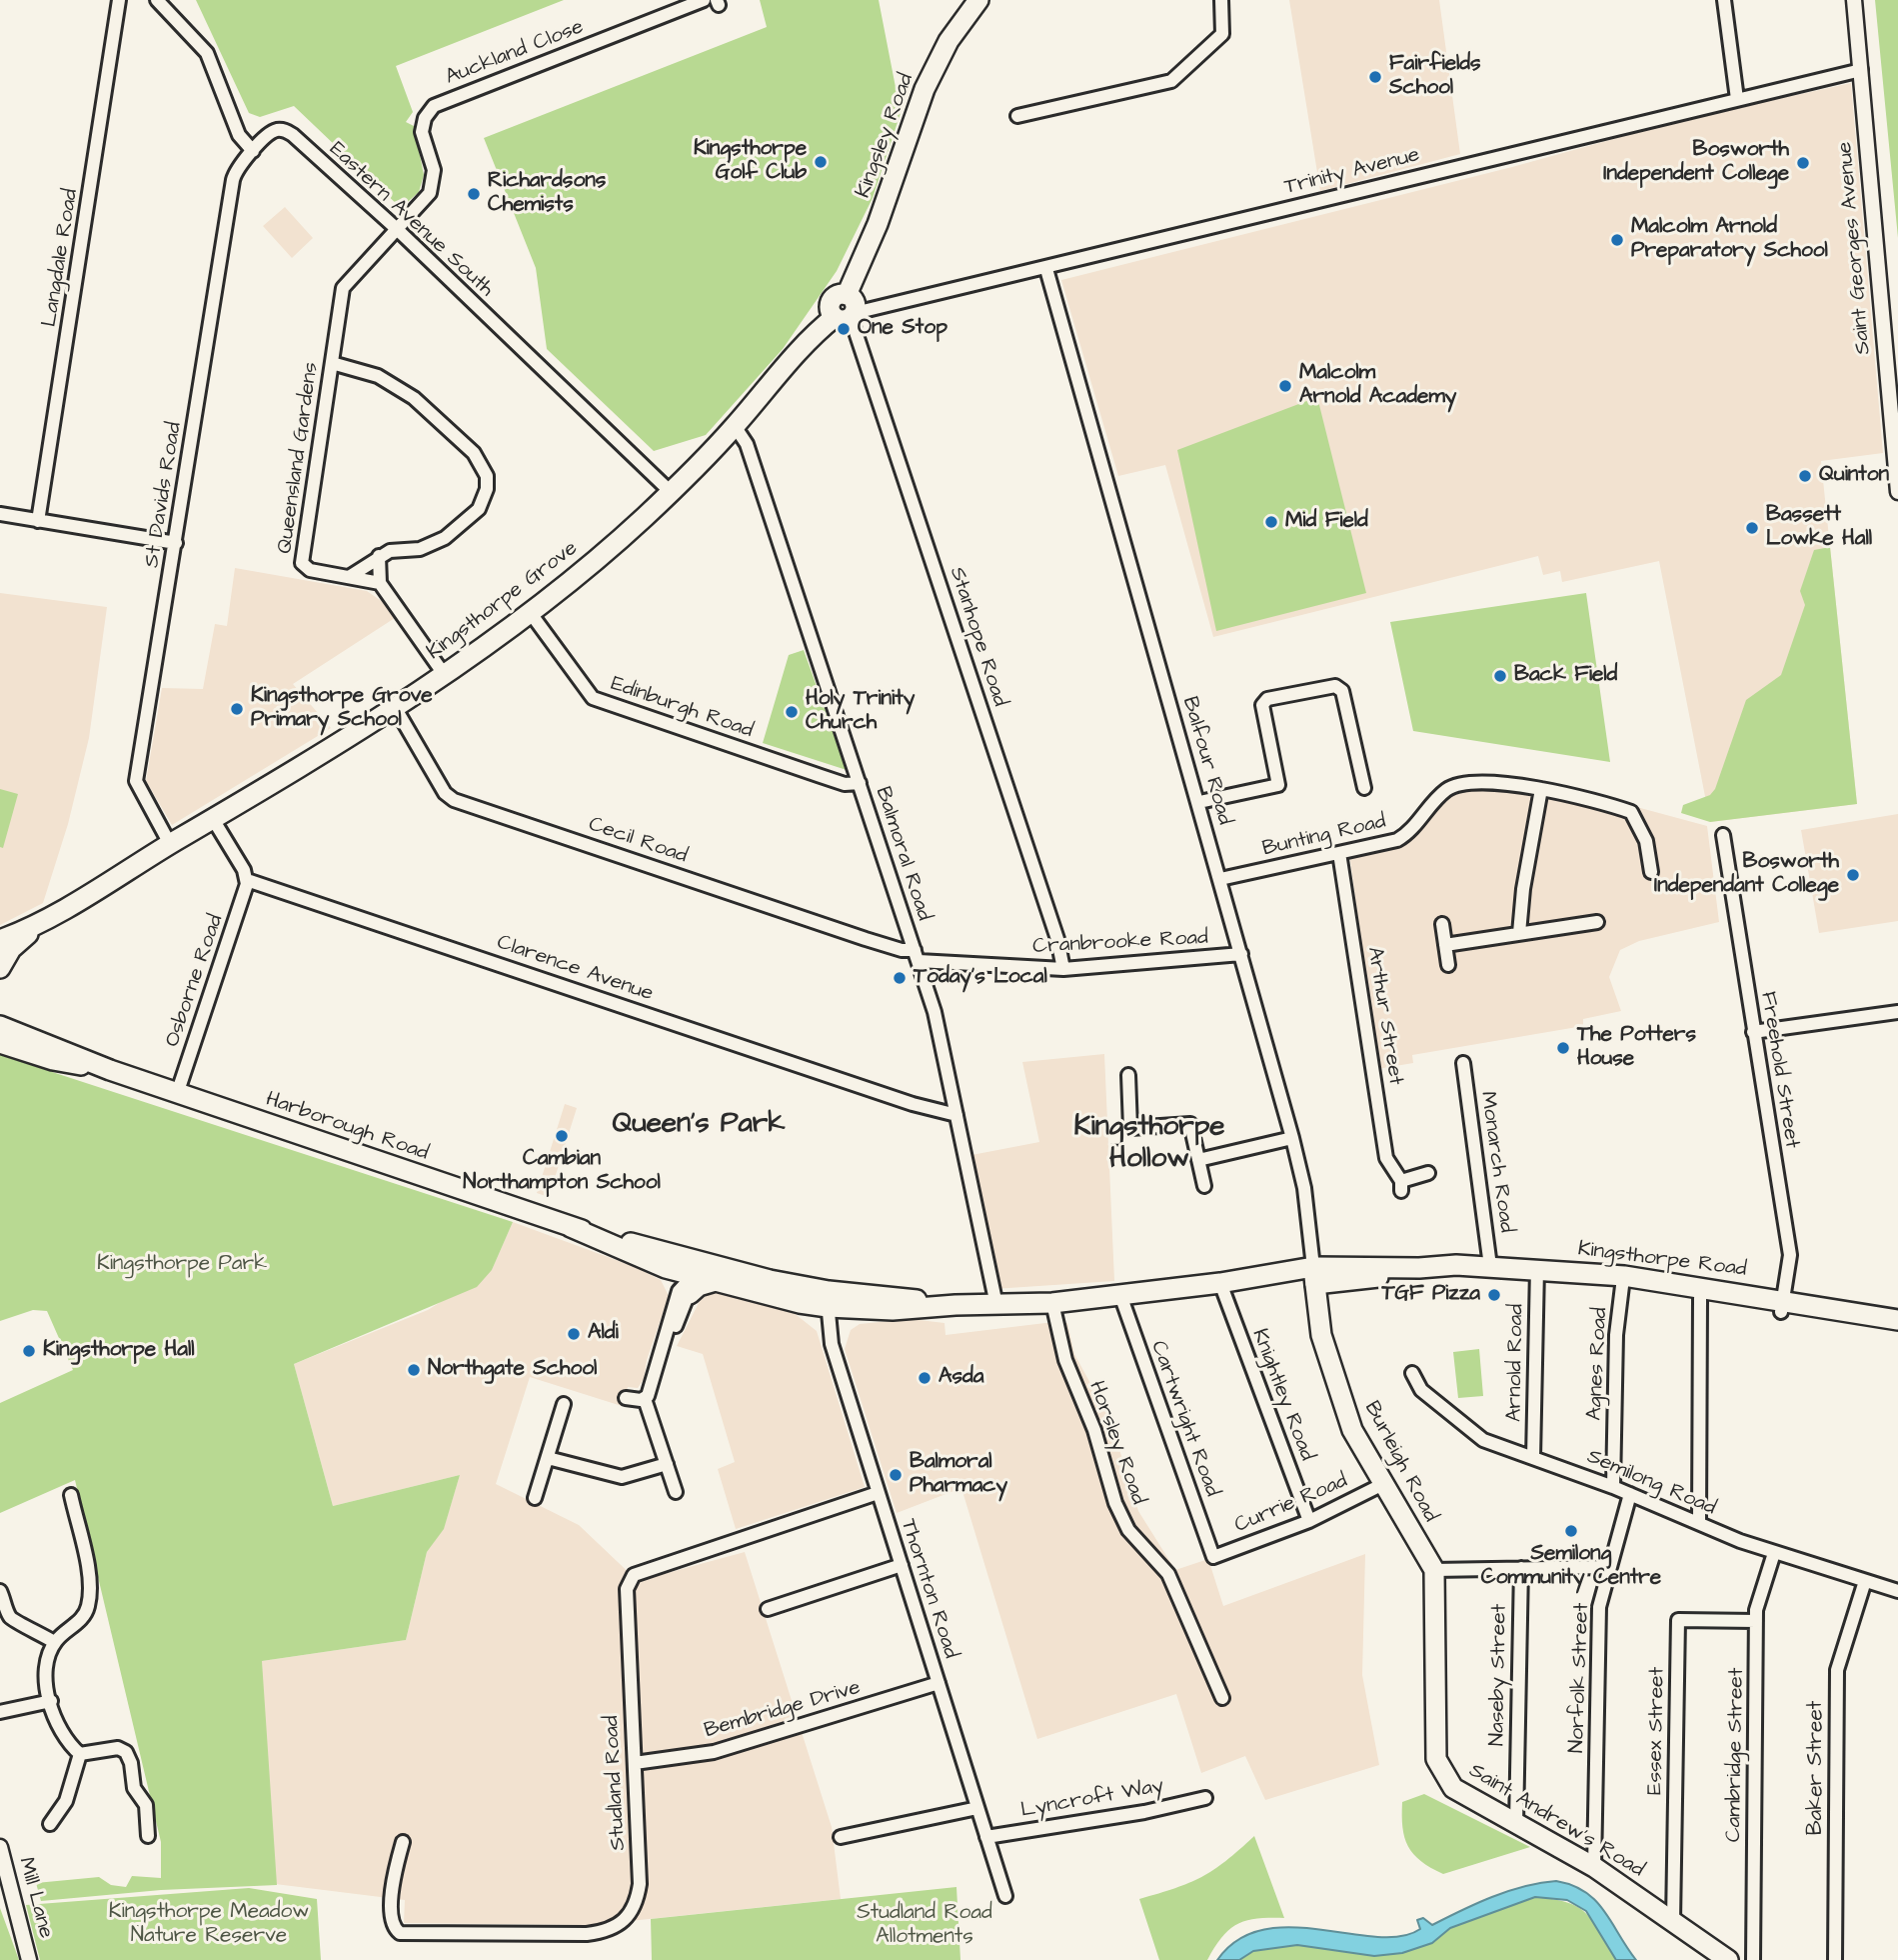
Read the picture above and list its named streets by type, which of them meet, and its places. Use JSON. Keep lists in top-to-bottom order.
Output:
{
  "streets": {
    "main road": [
      "Kingsley Road",
      "Kingsthorpe Grove",
      "Harborough Road",
      "Kingsthorpe Road",
      "Burleigh Road",
      "Saint Andrew's Road"
    ],
    "street": [
      "Auckland Close",
      "Trinity Avenue",
      "Eastern Avenue South",
      "Saint Georges Avenue",
      "Langdale Road",
      "Queensland Gardens",
      "St Davids Road",
      "Stanhope Road",
      "Edinburgh Road",
      "Balfour Road",
      "Bunting Road",
      "Cecil Road",
      "Balmoral Road",
      "Cranbrooke Road",
      "Clarence Avenue",
      "Osborne Road",
      "Arthur Street",
      "Freehold Street",
      "Monarch Road",
      "Arnold Road",
      "Agnes Road",
      "Knightley Road",
      "Cartwright Road",
      "Horsley Road",
      "Semilong Road",
      "Currie Road",
      "Thornton Road",
      "Naseby Street",
      "Norfolk Street",
      "Bembridge Drive",
      "Essex Street",
      "Cambridge Street",
      "Baker Street",
      "Studland Road",
      "Lyncroft Way",
      "Mill Lane"
    ]
  },
  "crossings": [
    ["Auckland Close", "Eastern Avenue South"],
    ["Auckland Close", "Queensland Gardens"],
    ["Kingsley Road", "Trinity Avenue"],
    ["Kingsley Road", "Kingsthorpe Grove"],
    ["Kingsley Road", "Stanhope Road"],
    ["Trinity Avenue", "Saint Georges Avenue"],
    ["Trinity Avenue", "Kingsthorpe Grove"],
    ["Trinity Avenue", "Stanhope Road"],
    ["Trinity Avenue", "Balfour Road"],
    ["Eastern Avenue South", "Queensland Gardens"],
    ["Eastern Avenue South", "St Davids Road"],
    ["Eastern Avenue South", "Kingsthorpe Grove"],
    ["St Davids Road", "Kingsthorpe Grove"],
    ["Kingsthorpe Grove", "Stanhope Road"],
    ["Kingsthorpe Grove", "Edinburgh Road"],
    ["Kingsthorpe Grove", "Cecil Road"],
    ["Kingsthorpe Grove", "Balmoral Road"],
    ["Stanhope Road", "Cranbrooke Road"],
    ["Edinburgh Road", "Balmoral Road"],
    ["Balfour Road", "Bunting Road"],
    ["Balfour Road", "Cranbrooke Road"],
    ["Balfour Road", "Kingsthorpe Road"],
    ["Balfour Road", "Burleigh Road"],
    ["Bunting Road", "Arthur Street"],
    ["Cecil Road", "Balmoral Road"],
    ["Cecil Road", "Cranbrooke Road"],
    ["Balmoral Road", "Cranbrooke Road"],
    ["Balmoral Road", "Clarence Avenue"],
    ["Balmoral Road", "Kingsthorpe Road"],
    ["Clarence Avenue", "Osborne Road"],
    ["Osborne Road", "Harborough Road"],
    ["Freehold Street", "Kingsthorpe Road"],
    ["Harborough Road", "Kingsthorpe Road"],
    ["Monarch Road", "Kingsthorpe Road"],
    ["Kingsthorpe Road", "Arnold Road"],
    ["Kingsthorpe Road", "Agnes Road"],
    ["Kingsthorpe Road", "Knightley Road"],
    ["Kingsthorpe Road", "Cartwright Road"],
    ["Kingsthorpe Road", "Horsley Road"],
    ["Kingsthorpe Road", "Burleigh Road"],
    ["Kingsthorpe Road", "Thornton Road"],
    ["Arnold Road", "Semilong Road"],
    ["Agnes Road", "Semilong Road"],
    ["Knightley Road", "Currie Road"],
    ["Cartwright Road", "Currie Road"],
    ["Burleigh Road", "Currie Road"],
    ["Burleigh Road", "Saint Andrew's Road"],
    ["Semilong Road", "Norfolk Street"],
    ["Semilong Road", "Cambridge Street"],
    ["Semilong Road", "Baker Street"],
    ["Thornton Road", "Bembridge Drive"],
    ["Thornton Road", "Studland Road"],
    ["Thornton Road", "Lyncroft Way"],
    ["Naseby Street", "Saint Andrew's Road"],
    ["Norfolk Street", "Saint Andrew's Road"],
    ["Bembridge Drive", "Studland Road"],
    ["Essex Street", "Cambridge Street"],
    ["Essex Street", "Saint Andrew's Road"]
  ],
  "districts": ["Queen's Park", "Kingsthorpe Hollow"],
  "parks": ["Kingsthorpe Park", "Kingsthorpe Meadow Nature Reserve", "Studland Road Allotments"],
  "places": [
    "Fairfields School",
    "Kingsthorpe Golf Club",
    "Bosworth Independent College",
    "Richardsons Chemists",
    "Malcolm Arnold Preparatory School",
    "One Stop",
    "Malcolm Arnold Academy",
    "Quinton",
    "Mid Field",
    "Bassett Lowke Hall",
    "Back Field",
    "Kingsthorpe Grove Primary School",
    "Holy Trinity Church",
    "Bosworth Independant College",
    "Today's Local",
    "The Potters House",
    "Cambian Northampton School",
    "TGF Pizza",
    "Aldi",
    "Kingsthorpe Hall",
    "Northgate School",
    "Asda",
    "Balmoral Pharmacy",
    "Semilong Community Centre"
  ]
}
